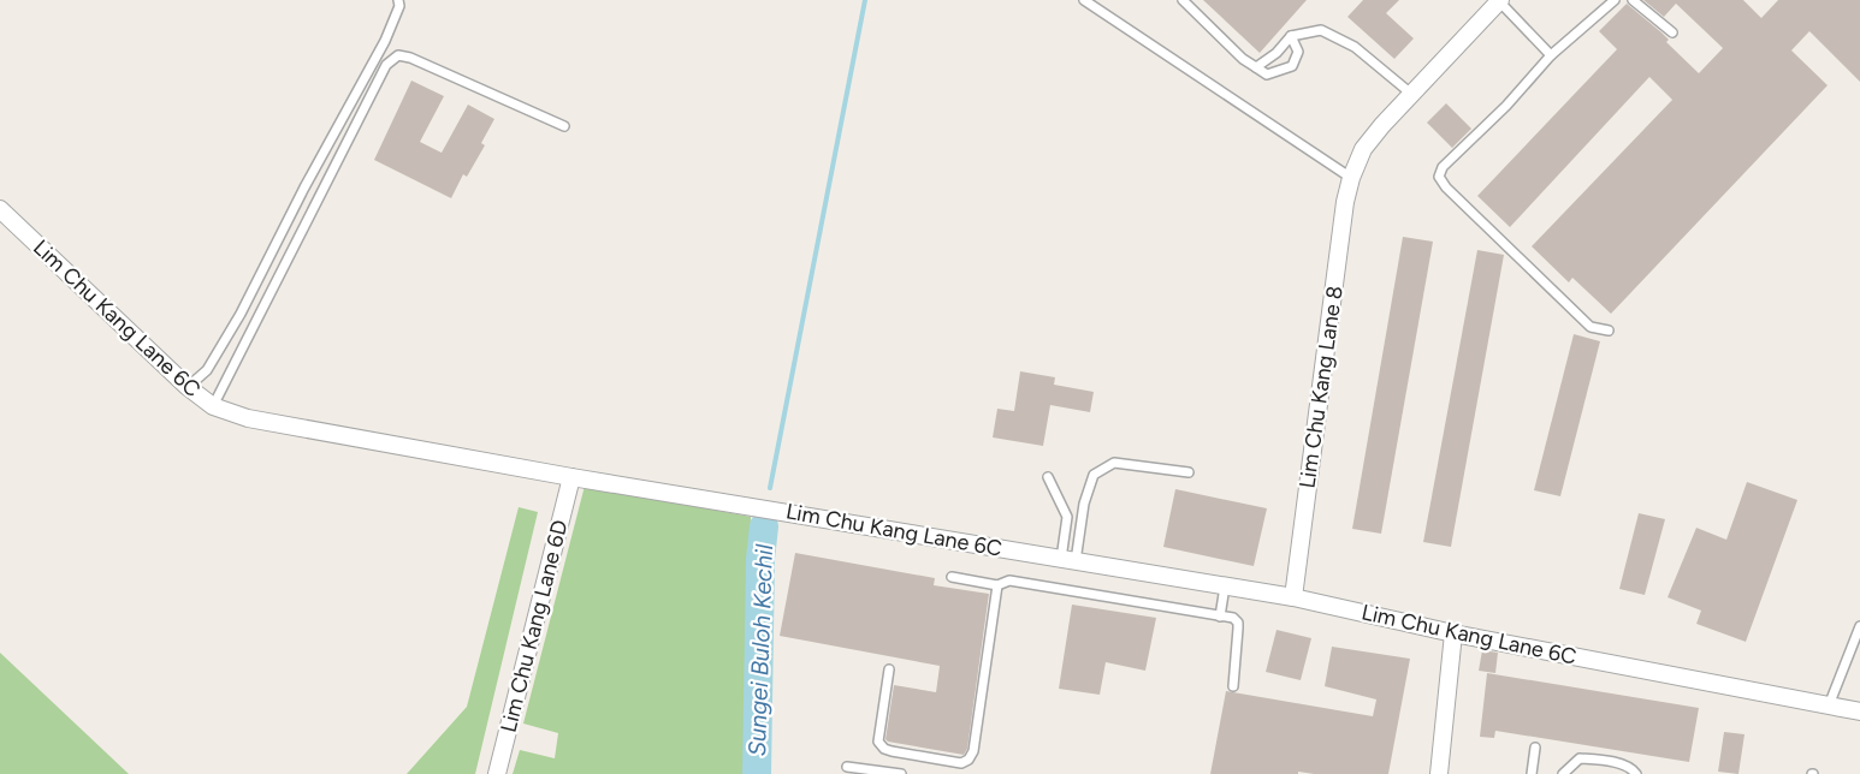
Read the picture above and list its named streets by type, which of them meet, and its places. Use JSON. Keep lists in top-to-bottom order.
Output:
{
  "streets": {
    "street": ["Lim Chu Kang Lane 6C", "Lim Chu Kang Lane 8", "Lim Chu Kang Lane 6D"]
  },
  "crossings": [
    ["Lim Chu Kang Lane 6C", "Lim Chu Kang Lane 8"],
    ["Lim Chu Kang Lane 6C", "Lim Chu Kang Lane 6D"]
  ],
  "water": ["Sungei Buloh Kechil"]
}
